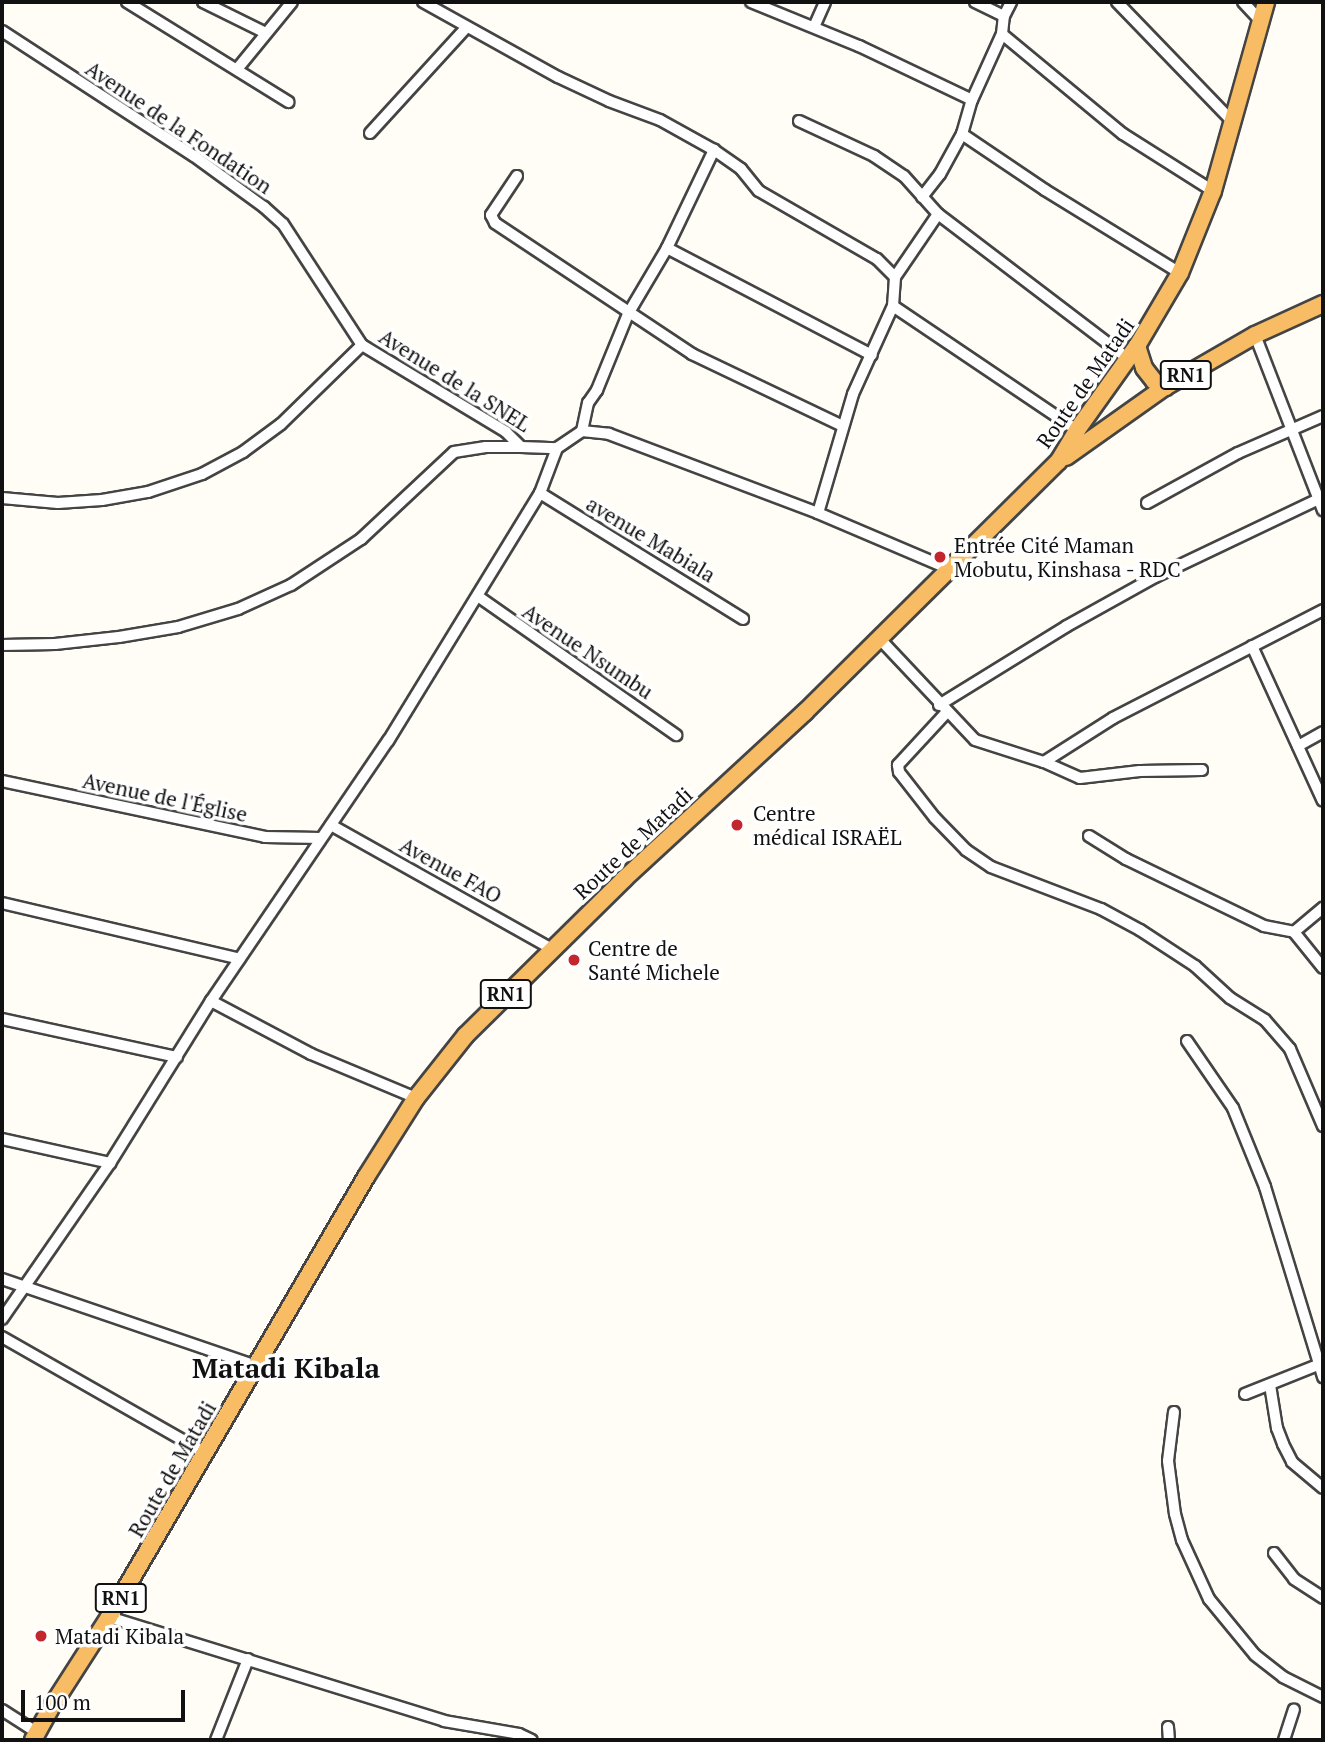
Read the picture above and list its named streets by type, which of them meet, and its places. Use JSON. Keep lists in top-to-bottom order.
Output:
{
  "streets": {
    "highway": ["RN1", "Route de Matadi"],
    "street": [
      "Avenue de la Fondation",
      "Avenue de la SNEL",
      "avenue Mabiala",
      "Avenue Nsumbu",
      "Avenue de l'Église",
      "Avenue FAO"
    ]
  },
  "crossings": [
    ["Avenue de la Fondation", "Avenue de la SNEL"],
    ["RN1", "Route de Matadi"],
    ["Route de Matadi", "Avenue FAO"]
  ],
  "districts": ["Matadi Kibala"],
  "places": [
    "Entrée Cité Maman Mobutu, Kinshasa - RDC",
    "Centre médical ISRAËL",
    "Centre de Santé Michele",
    "Matadi Kibala"
  ],
  "scale_bar": "100 m"
}
